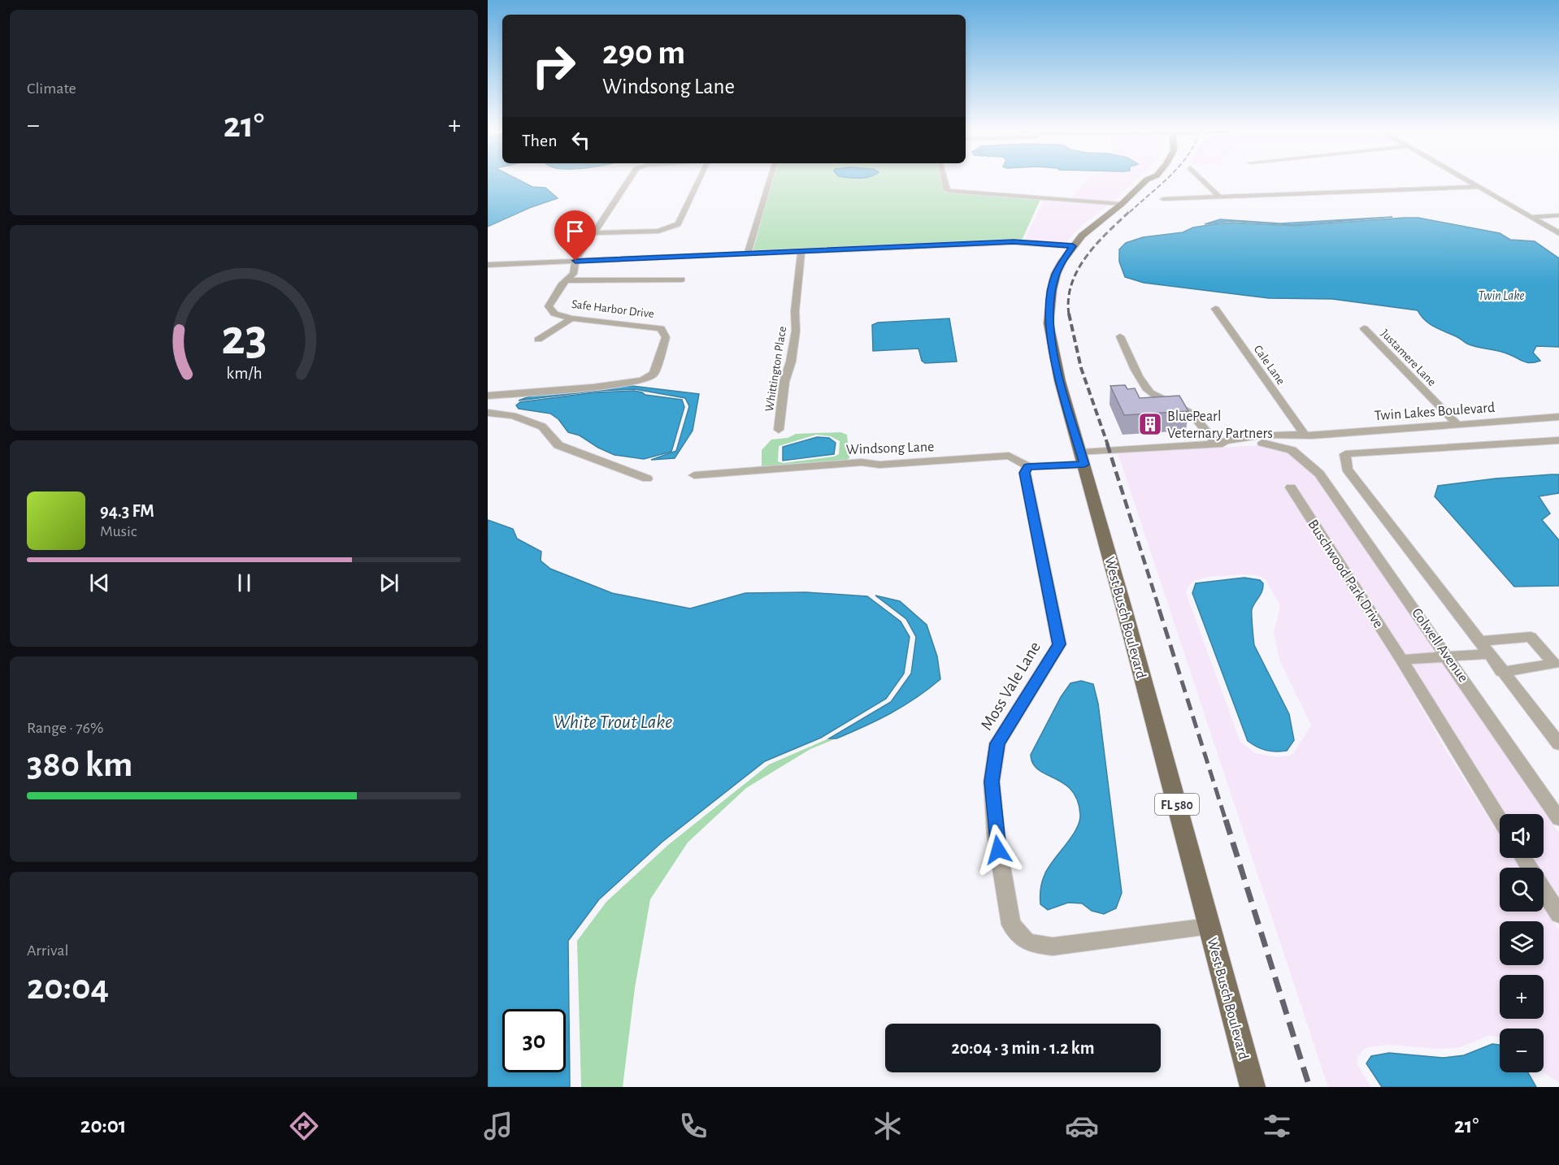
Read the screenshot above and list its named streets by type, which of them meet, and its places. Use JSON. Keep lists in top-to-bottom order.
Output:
{
  "streets": {
    "main road": ["West Busch Boulevard", "FL 580"],
    "street": [
      "Safe Harbor Drive",
      "Justamere Lane",
      "Cale Lane",
      "Whittington Place",
      "Twin Lakes Boulevard",
      "Windsong Lane",
      "Buschwood Park Drive",
      "Colwell Avenue",
      "Moss Vale Lane"
    ]
  },
  "crossings": [
    ["Justamere Lane", "Twin Lakes Boulevard"],
    ["Cale Lane", "Twin Lakes Boulevard"],
    ["Twin Lakes Boulevard", "Windsong Lane"],
    ["Twin Lakes Boulevard", "West Busch Boulevard"],
    ["Twin Lakes Boulevard", "Colwell Avenue"],
    ["Windsong Lane", "West Busch Boulevard"],
    ["Windsong Lane", "Moss Vale Lane"],
    ["West Busch Boulevard", "Moss Vale Lane"]
  ],
  "water": ["Twin Lake", "White Trout Lake"],
  "places": {
    "building": ["BluePearl Veternary Partners"]
  },
  "page": {
    "tile": [
      "Climate",
      ["Range · 76%", "380 km"],
      ["Arrival", "20:04"]
    ],
    "turn": ["290 m", "Windsong Lane"],
    "heat": ["−", "21°", "+"],
    "then": "Then",
    "song": ["94.3 FM", "Music"],
    "map_buttons": ["+", "−"],
    "limit": "30",
    "trip": "20:04 · 3 min · 1.2 km",
    "tabs": ["20:01", "21°"],
    "gauge": ["23", "km/h"]
  }
}
